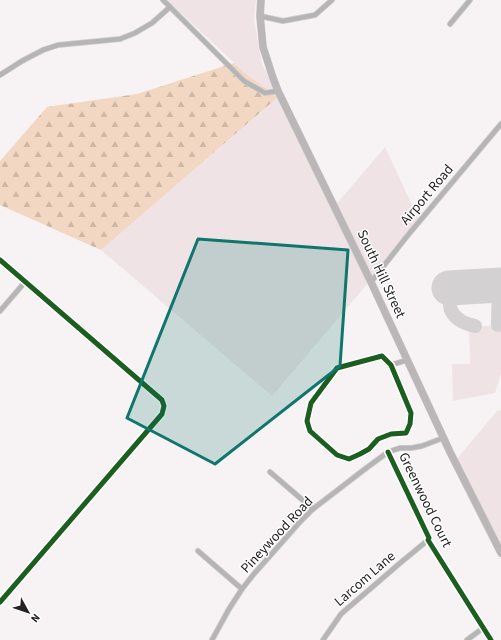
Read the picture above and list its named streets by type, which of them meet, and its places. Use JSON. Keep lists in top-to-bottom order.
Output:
{
  "streets": {
    "main road": ["South Hill Street"],
    "street": [
      "Airport Road",
      "Greenwood Court",
      "Pineywood Road",
      "Larcom Lane"
    ]
  },
  "crossings": [
    ["Airport Road", "South Hill Street"],
    ["South Hill Street", "Pineywood Road"],
    ["Greenwood Court", "Pineywood Road"],
    ["Greenwood Court", "Larcom Lane"]
  ],
  "north": "bottom right"
}
